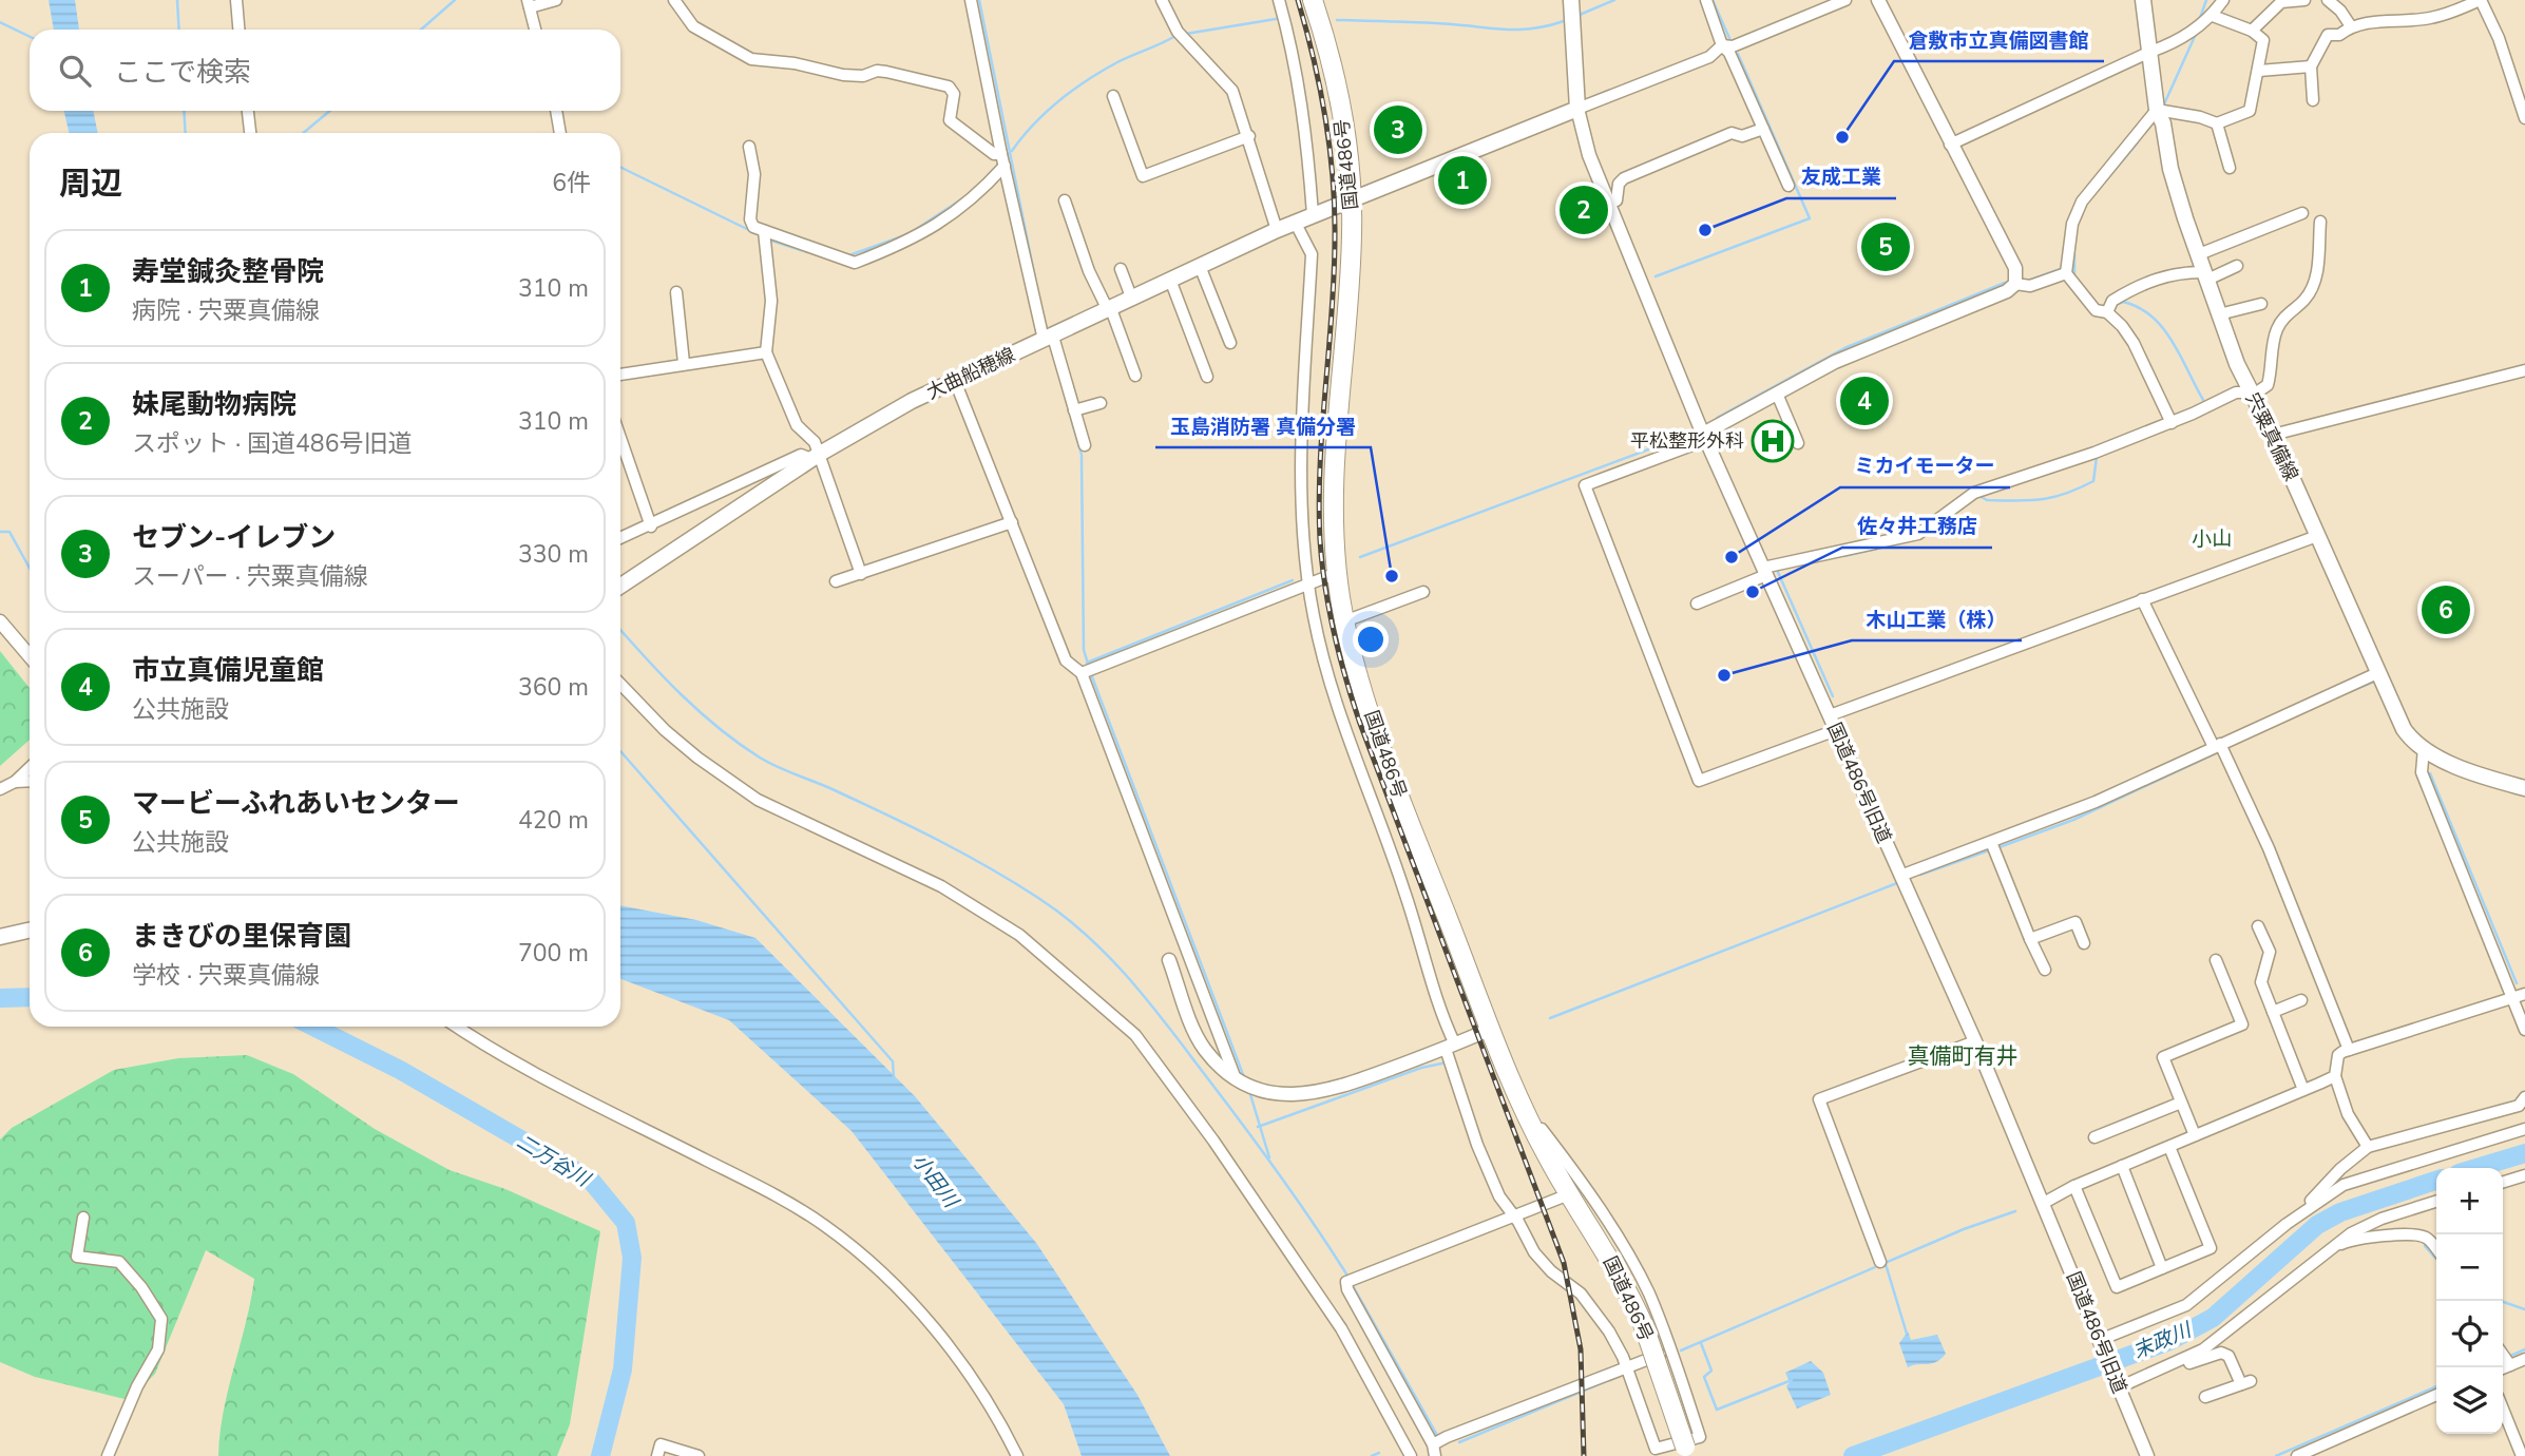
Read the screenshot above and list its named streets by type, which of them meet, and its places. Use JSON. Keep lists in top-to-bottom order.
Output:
{
  "streets": {
    "highway": ["国道486号"],
    "main road": ["大曲船穂線", "宍粟真備線"],
    "street": ["国道486号旧道"]
  },
  "crossings": [
    ["国道486号", "大曲船穂線"]
  ],
  "districts": ["小山", "真備町有井"],
  "water": ["二万谷川", "小田川", "末政川"],
  "places": {
    "other": [
      "倉敷市立真備図書館",
      "友成工業",
      "ミカイモーター",
      "玉島消防署 真備分署",
      "佐々井工務店",
      "木山工業（株）"
    ],
    "hospital": ["平松整形外科"]
  },
  "page": {
    "search": "ここで検索",
    "pins": [
      "3",
      "1",
      "2",
      "5",
      "4",
      "6"
    ],
    "heading": ["周辺", "6件"],
    "list": [
      {
        "mark": "1",
        "name": "寿堂鍼灸整骨院",
        "note": "病院 · 宍粟真備線",
        "value": "310 m"
      },
      {
        "mark": "2",
        "name": "妹尾動物病院",
        "note": "スポット · 国道486号旧道",
        "value": "310 m"
      },
      {
        "mark": "3",
        "name": "セブン-イレブン",
        "note": "スーパー · 宍粟真備線",
        "value": "330 m"
      },
      {
        "mark": "4",
        "name": "市立真備児童館",
        "note": "公共施設",
        "value": "360 m"
      },
      {
        "mark": "5",
        "name": "マービーふれあいセンター",
        "note": "公共施設",
        "value": "420 m"
      },
      {
        "mark": "6",
        "name": "まきびの里保育園",
        "note": "学校 · 宍粟真備線",
        "value": "700 m"
      }
    ],
    "map_buttons": ["+", "−"]
  }
}
